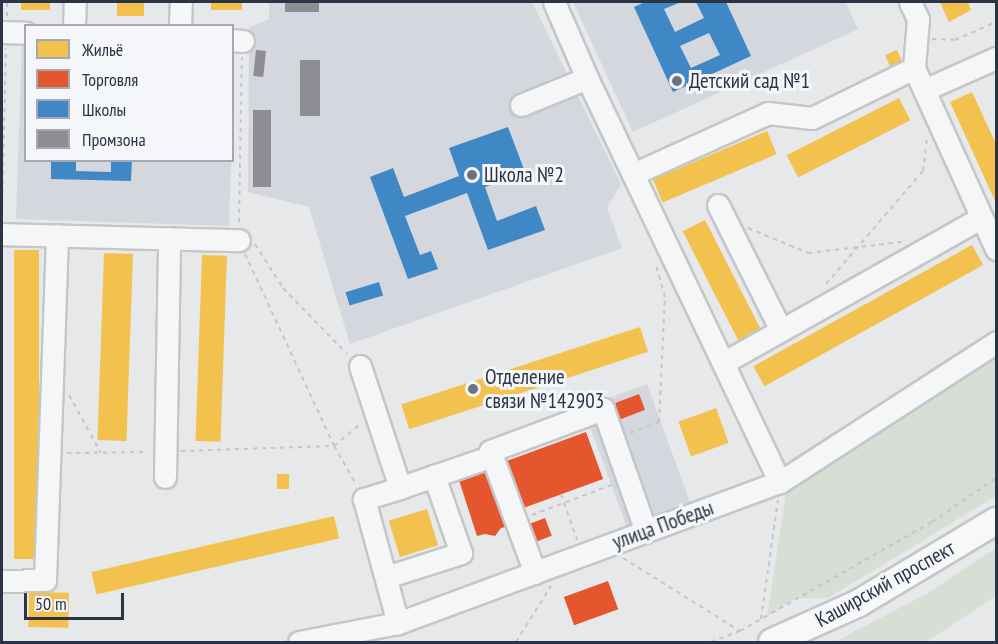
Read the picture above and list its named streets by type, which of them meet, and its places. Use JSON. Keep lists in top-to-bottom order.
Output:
{
  "streets": {
    "main road": ["Каширский проспект"],
    "street": ["улица Победы"]
  },
  "places": ["Детский сад №1", "Школа №2", "Отделение связи №142903"],
  "legend": [
    "Жильё",
    "Торговля",
    "Школы",
    "Промзона"
  ],
  "scale_bar": "50 m"
}
